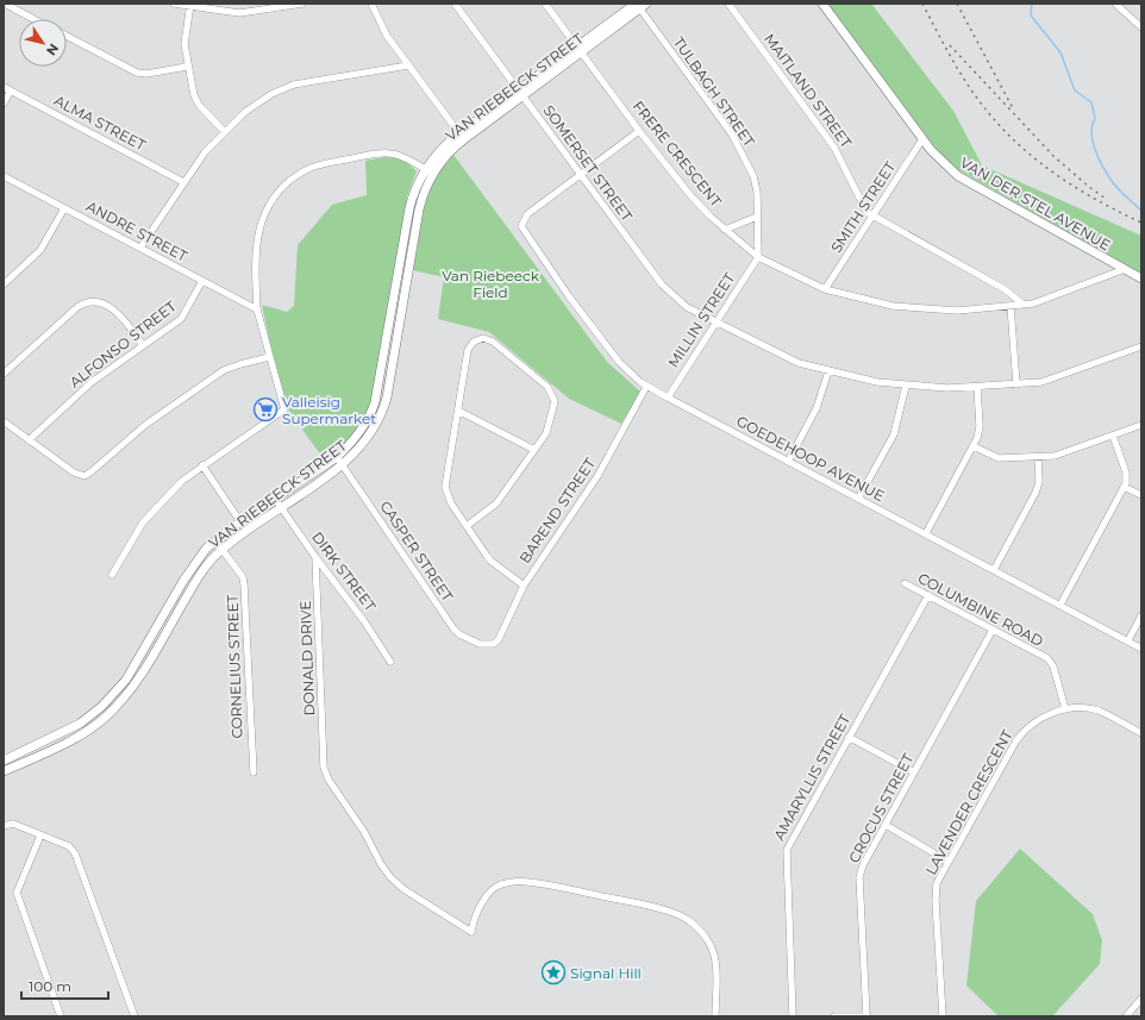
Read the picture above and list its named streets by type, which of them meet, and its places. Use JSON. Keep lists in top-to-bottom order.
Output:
{
  "streets": {
    "street": [
      "VAN RIEBEECK STREET",
      "MAITLAND STREET",
      "TULBAGH STREET",
      "ALMA STREET",
      "FRERE CRESCENT",
      "SOMERSET STREET",
      "VAN DER STEL AVENUE",
      "SMITH STREET",
      "ANDRE STREET",
      "MILLIN STREET",
      "ALFONSO STREET",
      "GOEDEHOOP AVENUE",
      "BAREND STREET",
      "CASPER STREET",
      "DIRK STREET",
      "COLUMBINE ROAD",
      "DONALD DRIVE",
      "CORNELIUS STREET",
      "AMARYLLIS STREET",
      "LAVENDER CRESCENT",
      "CROCUS STREET"
    ]
  },
  "crossings": [
    ["VAN RIEBEECK STREET", "TULBAGH STREET"],
    ["VAN RIEBEECK STREET", "FRERE CRESCENT"],
    ["VAN RIEBEECK STREET", "SOMERSET STREET"],
    ["VAN RIEBEECK STREET", "CASPER STREET"],
    ["VAN RIEBEECK STREET", "DIRK STREET"],
    ["VAN RIEBEECK STREET", "CORNELIUS STREET"],
    ["MAITLAND STREET", "FRERE CRESCENT"],
    ["MAITLAND STREET", "SMITH STREET"],
    ["TULBAGH STREET", "FRERE CRESCENT"],
    ["TULBAGH STREET", "MILLIN STREET"],
    ["FRERE CRESCENT", "VAN DER STEL AVENUE"],
    ["FRERE CRESCENT", "SMITH STREET"],
    ["FRERE CRESCENT", "MILLIN STREET"],
    ["SOMERSET STREET", "MILLIN STREET"],
    ["SOMERSET STREET", "GOEDEHOOP AVENUE"],
    ["VAN DER STEL AVENUE", "SMITH STREET"],
    ["ANDRE STREET", "ALFONSO STREET"],
    ["MILLIN STREET", "GOEDEHOOP AVENUE"],
    ["GOEDEHOOP AVENUE", "BAREND STREET"],
    ["BAREND STREET", "CASPER STREET"],
    ["DIRK STREET", "DONALD DRIVE"],
    ["COLUMBINE ROAD", "AMARYLLIS STREET"],
    ["COLUMBINE ROAD", "LAVENDER CRESCENT"],
    ["COLUMBINE ROAD", "CROCUS STREET"]
  ],
  "parks": ["Van Riebeeck Field"],
  "places": {
    "supermarket": ["Valleisig Supermarket"],
    "place": ["Signal Hill"]
  },
  "scale_bar": "100 m",
  "north": "bottom right"
}
